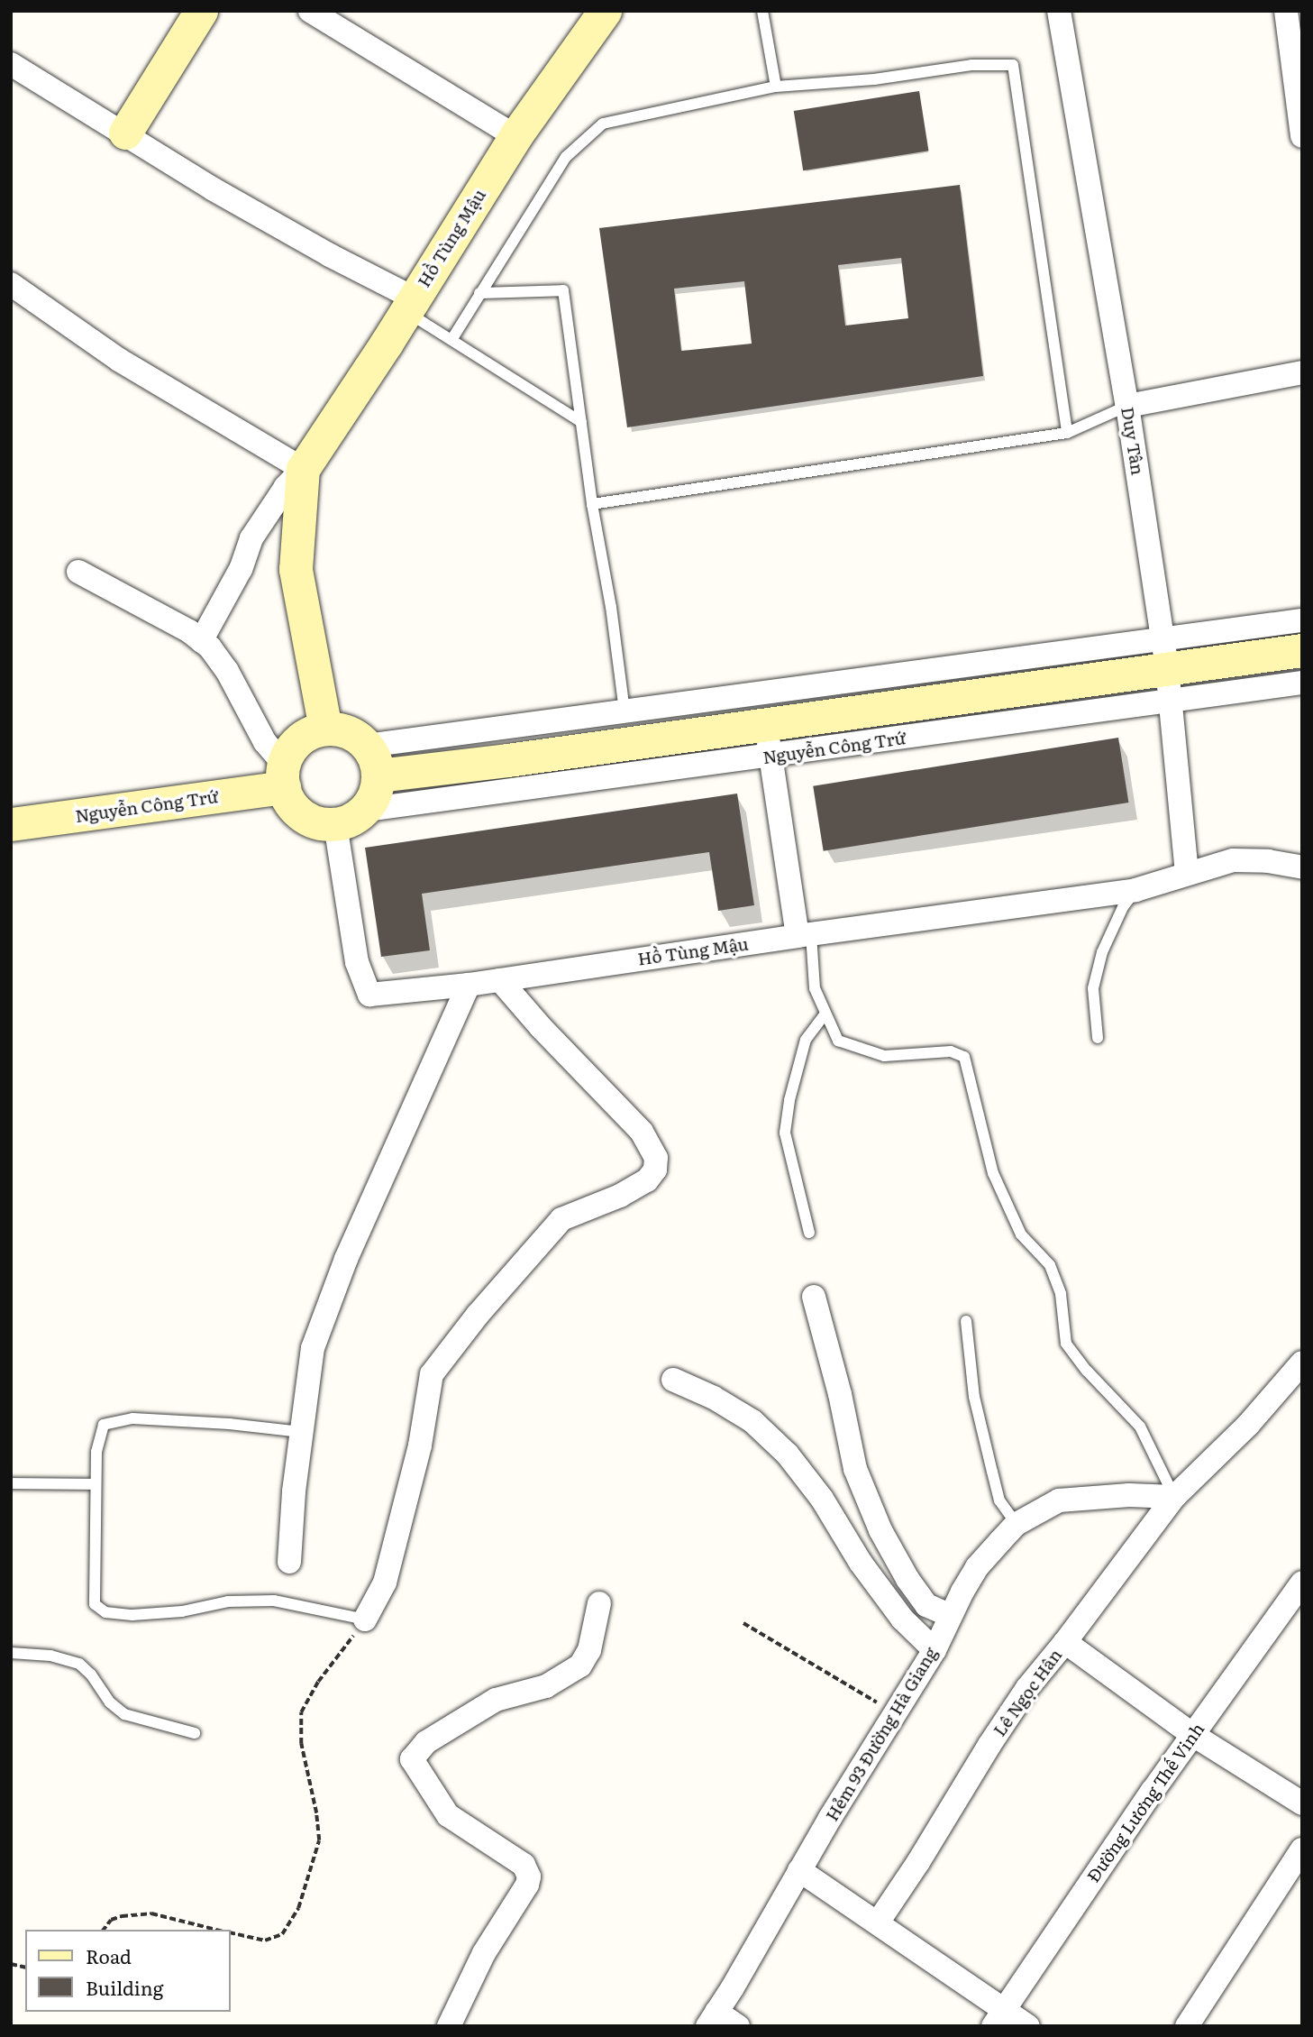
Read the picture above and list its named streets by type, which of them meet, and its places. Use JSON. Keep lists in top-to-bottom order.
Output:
{
  "streets": {
    "street": [
      "Hồ Tùng Mậu",
      "Duy Tân",
      "Nguyễn Công Trứ",
      "Lê Ngọc Hân",
      "Hẻm 93 Đường Hà Giang",
      "Đường Lương Thế Vinh"
    ]
  },
  "crossings": [
    ["Hồ Tùng Mậu", "Duy Tân"],
    ["Hồ Tùng Mậu", "Nguyễn Công Trứ"],
    ["Duy Tân", "Nguyễn Công Trứ"],
    ["Lê Ngọc Hân", "Đường Lương Thế Vinh"]
  ],
  "legend": ["Road", "Building"]
}
